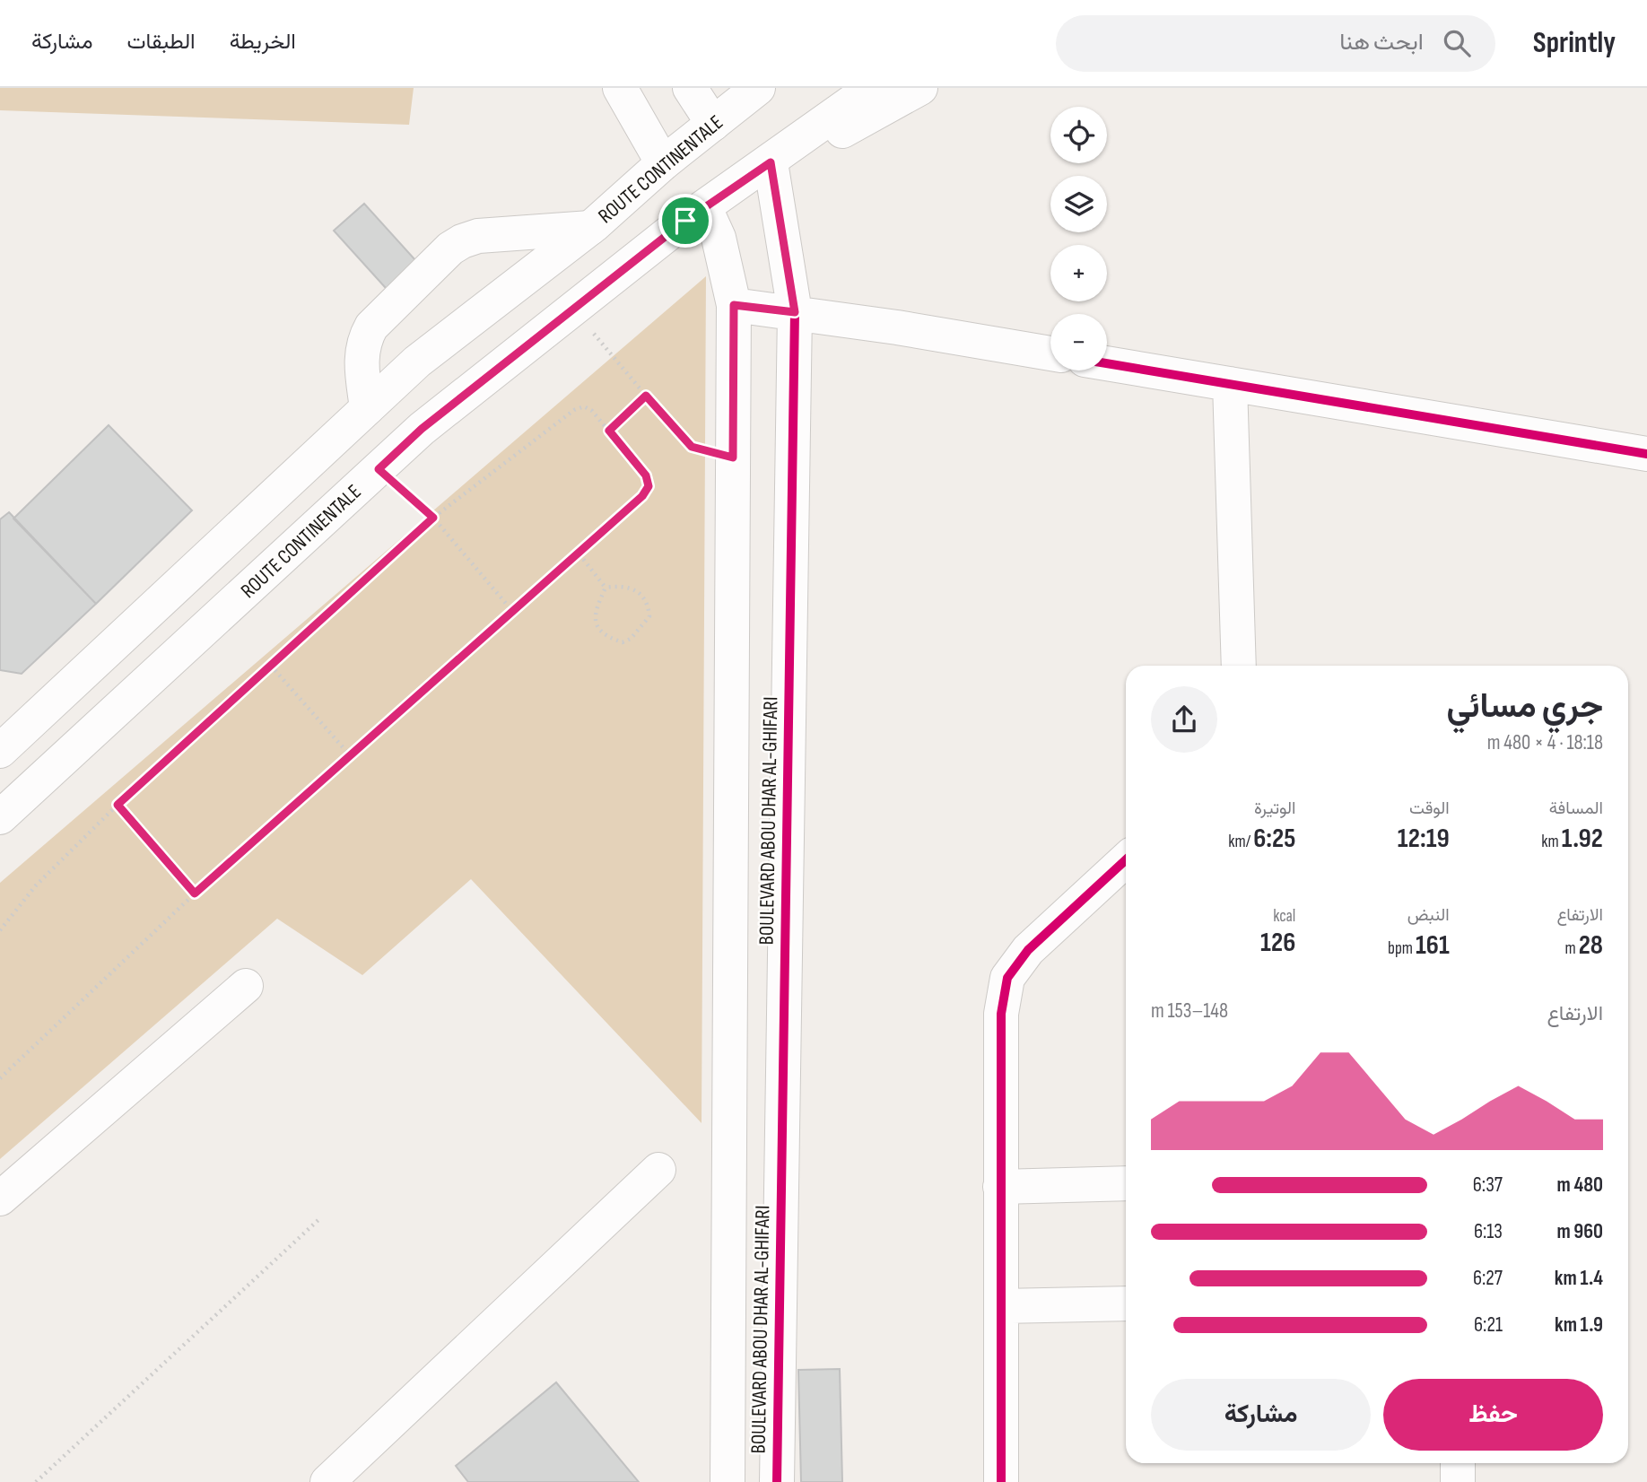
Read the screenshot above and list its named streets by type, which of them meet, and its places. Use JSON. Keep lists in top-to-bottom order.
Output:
{
  "streets": {
    "street": ["ROUTE CONTINENTALE", "BOULEVARD ABOU DHAR AL-GHIFARI"]
  },
  "crossings": [
    ["ROUTE CONTINENTALE", "BOULEVARD ABOU DHAR AL-GHIFARI"]
  ],
  "page": {
    "header": "Sprintly",
    "search": "ابحث هنا",
    "nav": ["الخريطة", "الطبقات", "مشاركة"],
    "map_buttons": ["+", "−"],
    "heading": ["جري مسائي", "18:18 · 4 × 480 m"],
    "stats": [
      ["المسافة", "1.92 km"],
      ["الوقت", "12:19"],
      ["الوتيرة", "6:25 /km"],
      ["الارتفاع", "28 m"],
      ["النبض", "161 bpm"],
      ["kcal", "126"]
    ],
    "chart": ["الارتفاع", "148–153 m"],
    "list": [
      {
        "name": "480 m",
        "note": "6:37"
      },
      {
        "name": "960 m",
        "note": "6:13"
      },
      {
        "name": "1.4 km",
        "note": "6:27"
      },
      {
        "name": "1.9 km",
        "note": "6:21"
      }
    ],
    "buttons": ["حفظ", "مشاركة"]
  }
}
